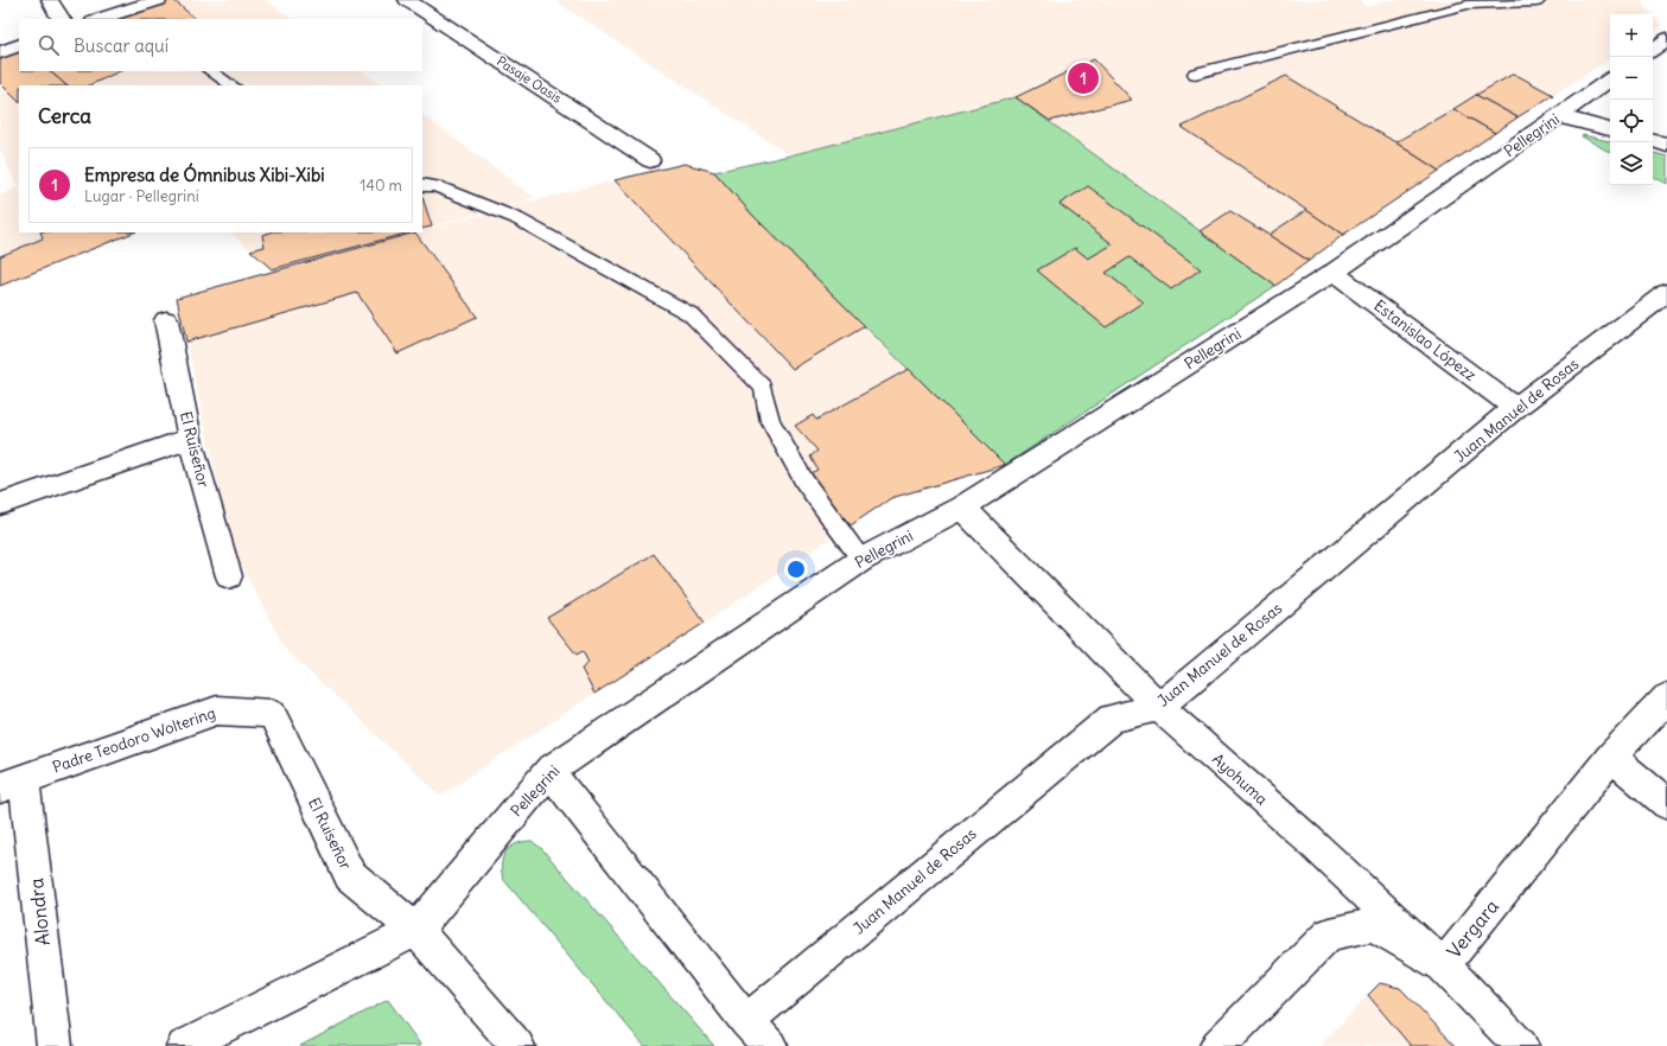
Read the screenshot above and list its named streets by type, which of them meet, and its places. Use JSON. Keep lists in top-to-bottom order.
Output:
{
  "streets": {
    "street": [
      "Pasaje Oasis",
      "Pellegrini",
      "Estanislao Lópezz",
      "Juan Manuel de Rosas",
      "El Ruiseñor",
      "Padre Teodoro Woltering",
      "Ayohuma",
      "Alondra",
      "Vergara"
    ]
  },
  "crossings": [
    ["Pellegrini", "Estanislao Lópezz"],
    ["Pellegrini", "El Ruiseñor"],
    ["Pellegrini", "Ayohuma"],
    ["Estanislao Lópezz", "Juan Manuel de Rosas"],
    ["Juan Manuel de Rosas", "Ayohuma"],
    ["El Ruiseñor", "Padre Teodoro Woltering"],
    ["Padre Teodoro Woltering", "Alondra"],
    ["Ayohuma", "Vergara"]
  ],
  "page": {
    "map_buttons": ["+", "−"],
    "search": "Buscar aquí",
    "pins": "1",
    "heading": "Cerca",
    "list": [
      {
        "mark": "1",
        "name": "Empresa de Ómnibus Xibi-Xibi",
        "note": "Lugar · Pellegrini",
        "value": "140 m"
      }
    ]
  }
}
